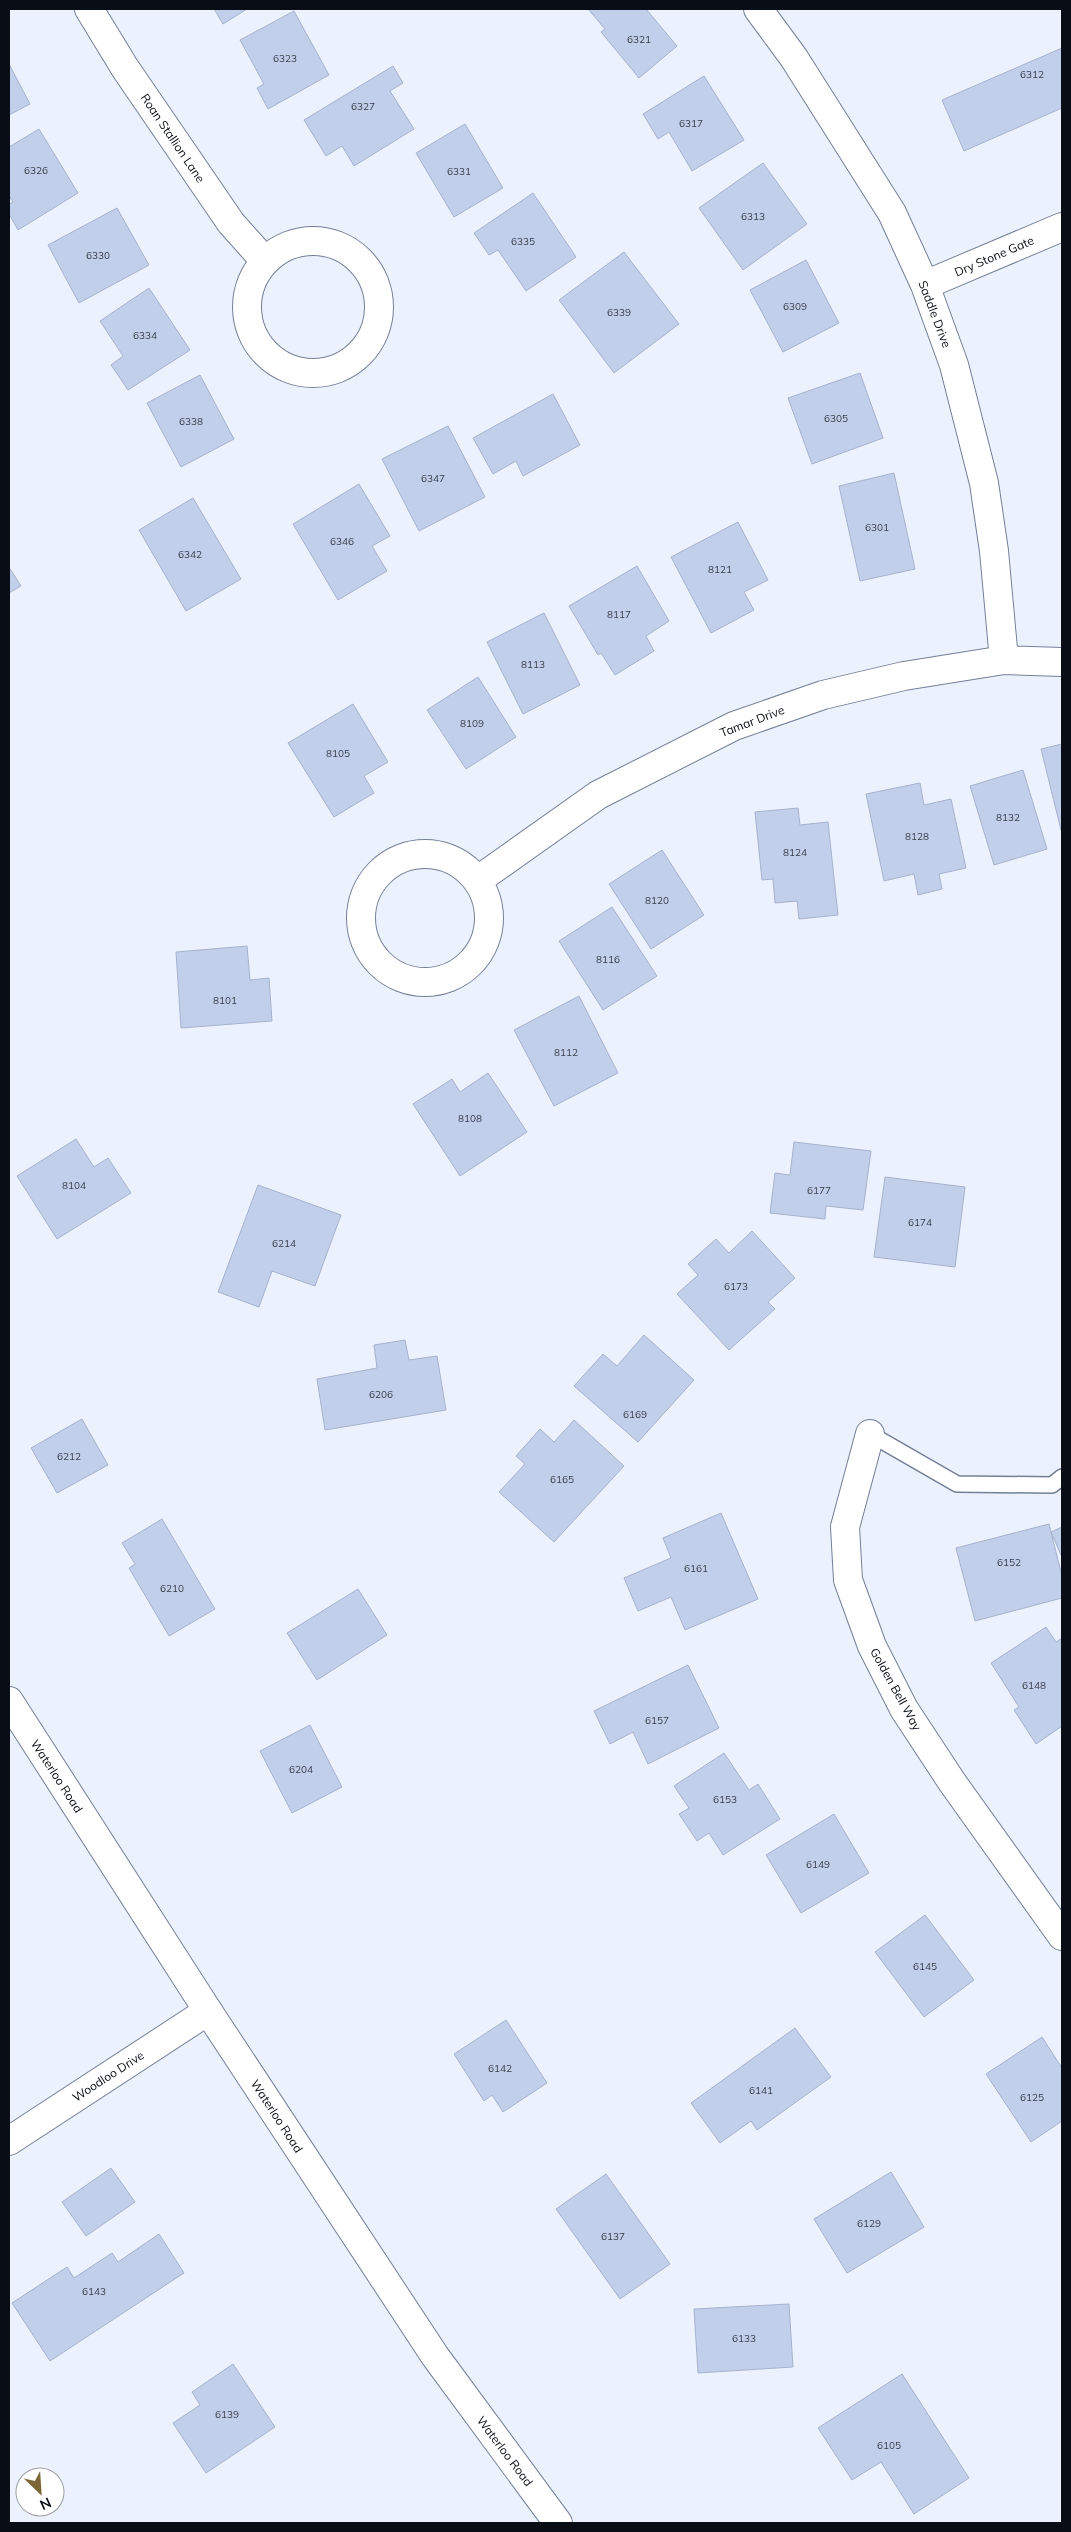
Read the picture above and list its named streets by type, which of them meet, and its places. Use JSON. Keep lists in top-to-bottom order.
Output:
{
  "streets": {
    "street": [
      "Roan Stallion Lane",
      "Dry Stone Gate",
      "Saddle Drive",
      "Tamar Drive",
      "Golden Bell Way",
      "Waterloo Road",
      "Woodloo Drive"
    ]
  },
  "crossings": [
    ["Dry Stone Gate", "Saddle Drive"],
    ["Saddle Drive", "Tamar Drive"],
    ["Waterloo Road", "Woodloo Drive"]
  ],
  "house_numbers": [
    "6321",
    "6323",
    "6312",
    "6327",
    "6317",
    "6326",
    "6331",
    "6313",
    "6335",
    "6330",
    "6309",
    "6339",
    "6334",
    "6305",
    "6338",
    "6347",
    "6301",
    "6346",
    "6342",
    "8121",
    "8117",
    "8113",
    "8109",
    "8105",
    "8132",
    "8128",
    "8124",
    "8120",
    "8116",
    "8101",
    "8112",
    "8108",
    "8104",
    "6177",
    "6174",
    "6214",
    "6173",
    "6206",
    "6169",
    "6212",
    "6165",
    "6152",
    "6161",
    "6210",
    "6148",
    "6157",
    "6204",
    "6153",
    "6149",
    "6145",
    "6142",
    "6141",
    "6125",
    "6129",
    "6137",
    "6143",
    "6133",
    "6139",
    "6105"
  ],
  "north": "bottom right"
}
